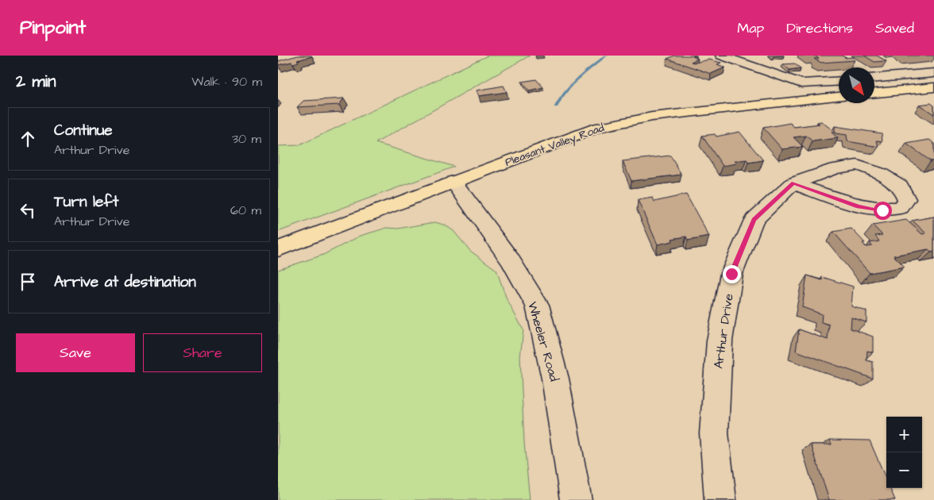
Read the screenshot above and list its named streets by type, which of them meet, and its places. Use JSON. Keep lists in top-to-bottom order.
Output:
{
  "streets": {
    "main road": ["Pleasant Valley Road"],
    "street": ["Arthur Drive", "Wheeler Road"]
  },
  "crossings": [
    ["Pleasant Valley Road", "Wheeler Road"]
  ],
  "north": "bottom right",
  "page": {
    "header": "Pinpoint",
    "nav": ["Map", "Directions", "Saved"],
    "heading": ["2 min", "Walk · 90 m"],
    "list": [
      ["Continue", "Arthur Drive", "30 m"],
      ["Turn left", "Arthur Drive", "60 m"],
      "Arrive at destination"
    ],
    "buttons": ["Save", "Share"],
    "map_buttons": ["+", "−"]
  }
}
